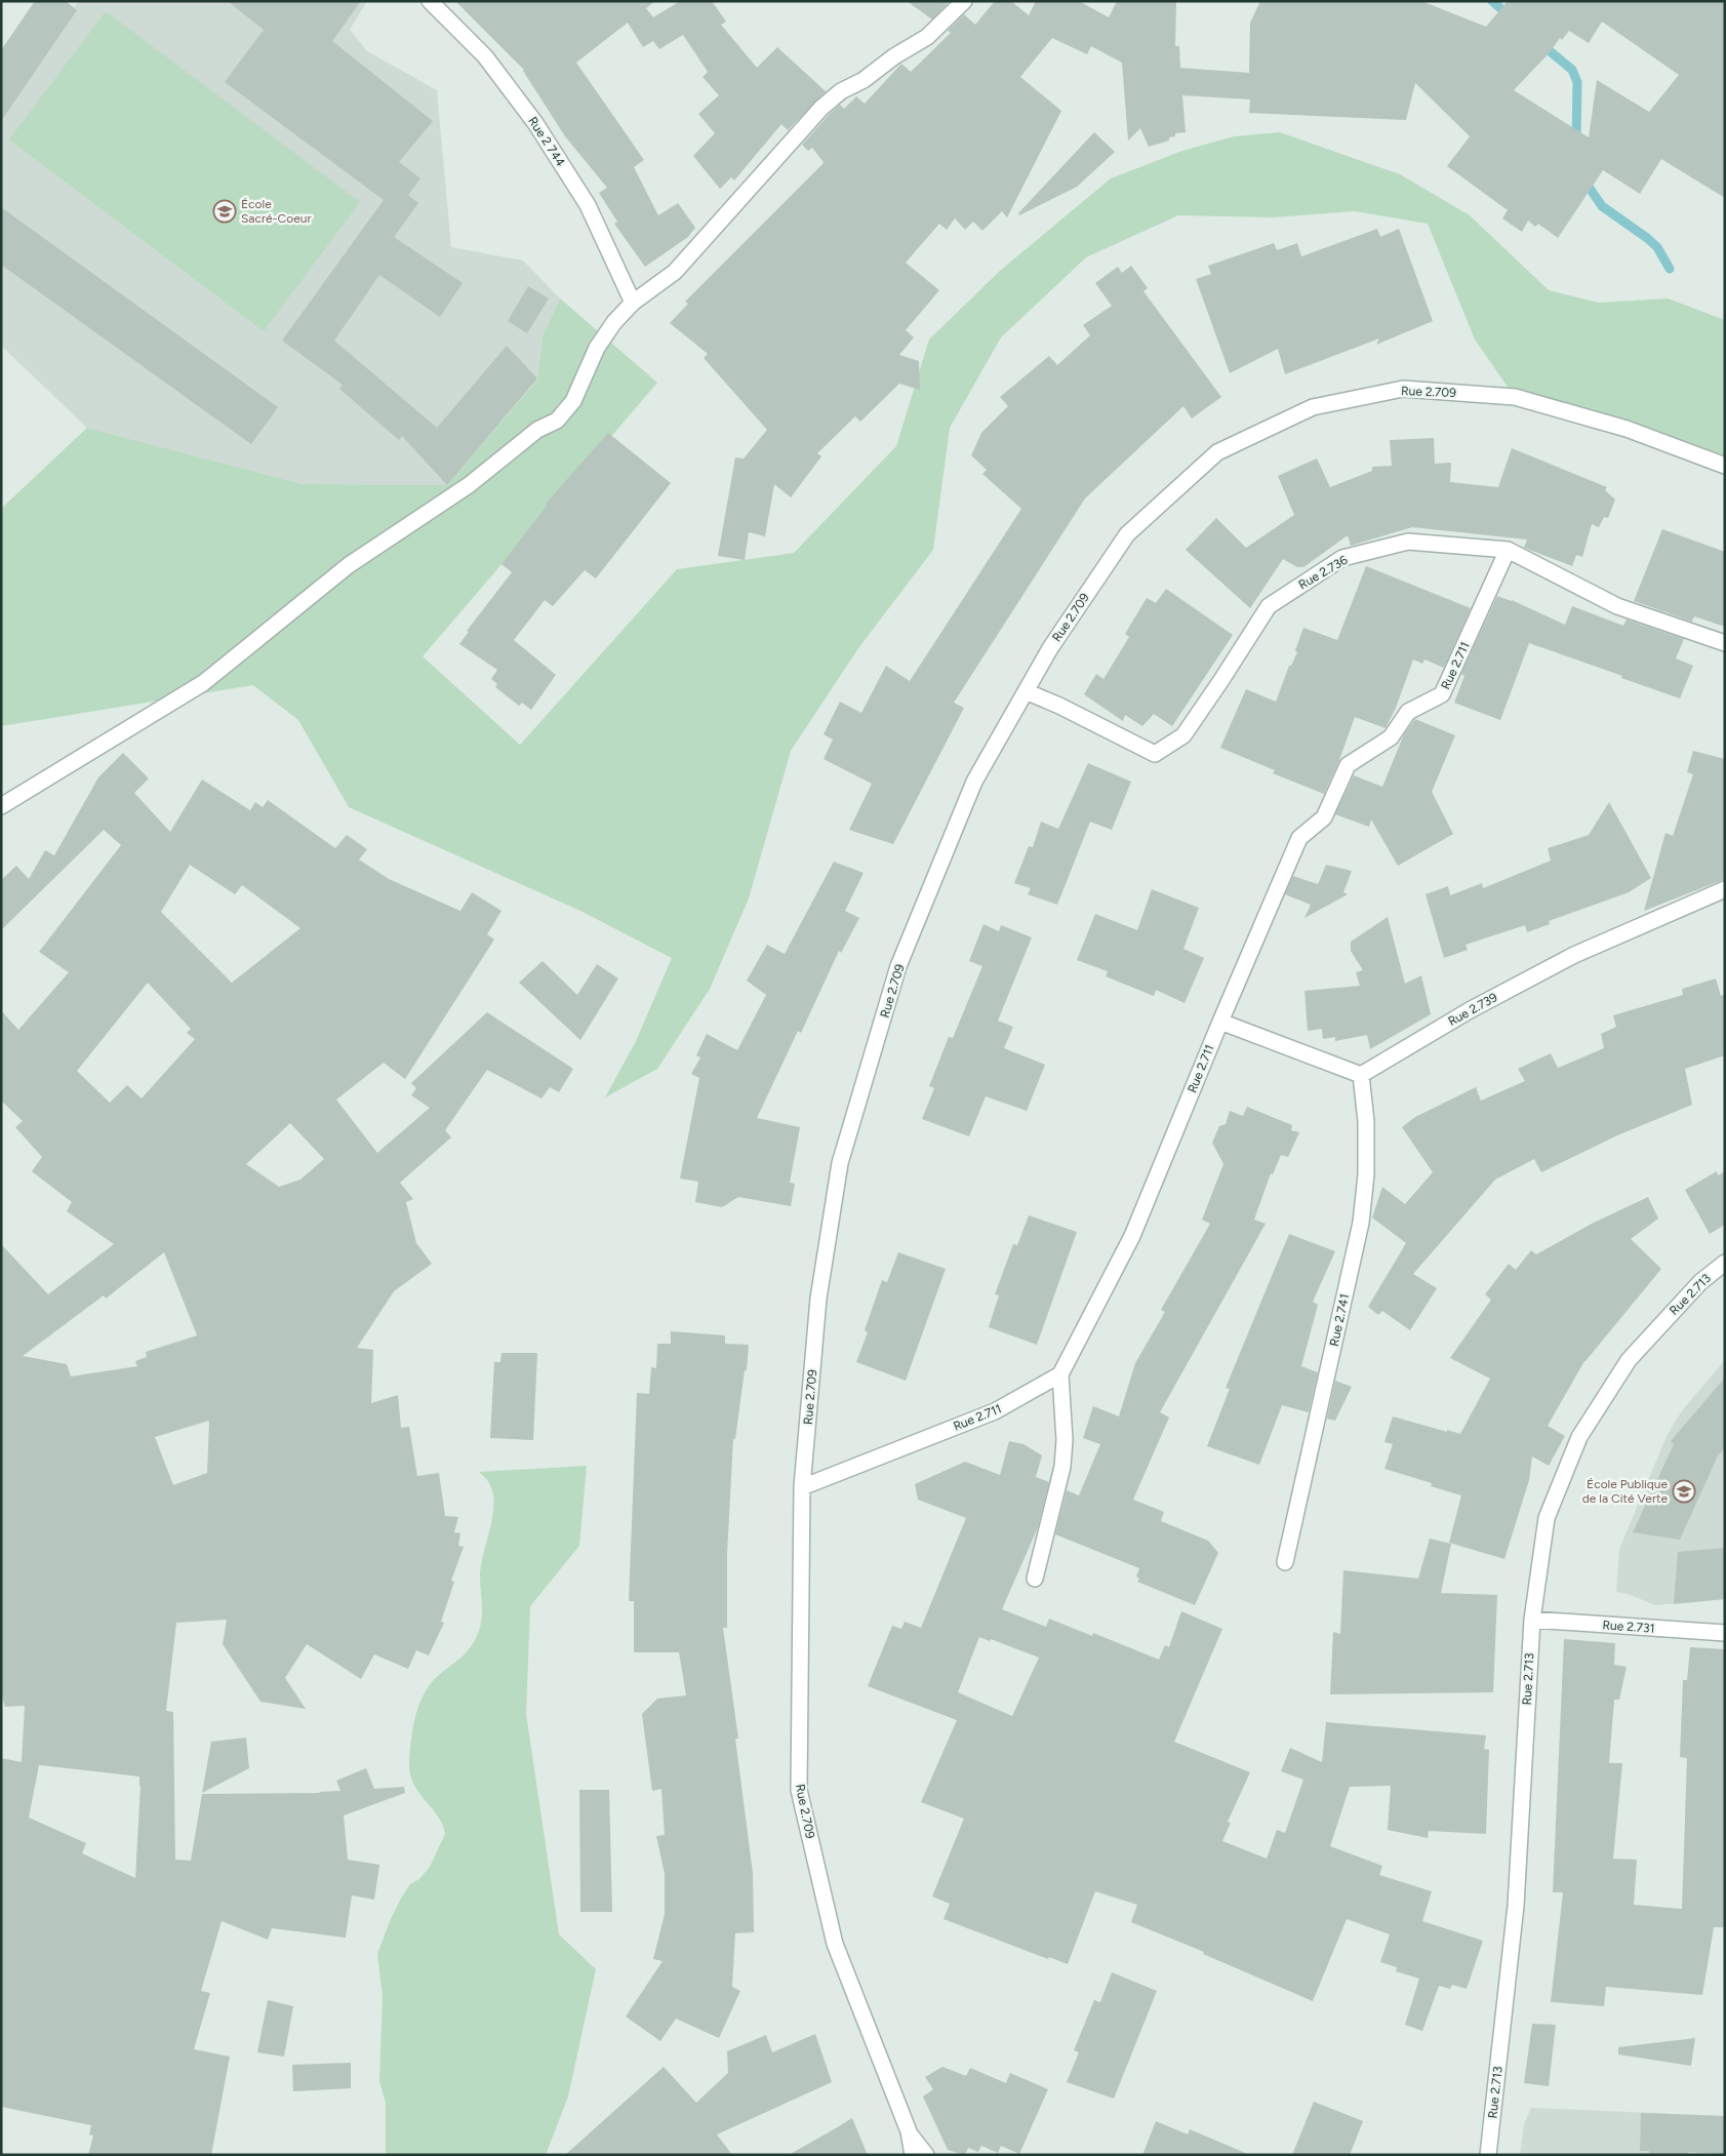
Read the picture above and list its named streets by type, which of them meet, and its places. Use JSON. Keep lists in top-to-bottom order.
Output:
{
  "streets": {
    "street": [
      "Rue 2 744",
      "Rue 2.709",
      "Rue 2.736",
      "Rue 2.711",
      "Rue 2.739",
      "Rue 2.713",
      "Rue 2.741",
      "Rue 2.731"
    ]
  },
  "crossings": [
    ["Rue 2.709", "Rue 2.736"],
    ["Rue 2.709", "Rue 2.711"],
    ["Rue 2.736", "Rue 2.711"],
    ["Rue 2.739", "Rue 2.741"],
    ["Rue 2.713", "Rue 2.731"]
  ],
  "places": {
    "school or university": ["École Sacré-Coeur", "École Publique de la Cité Verte"]
  }
}
